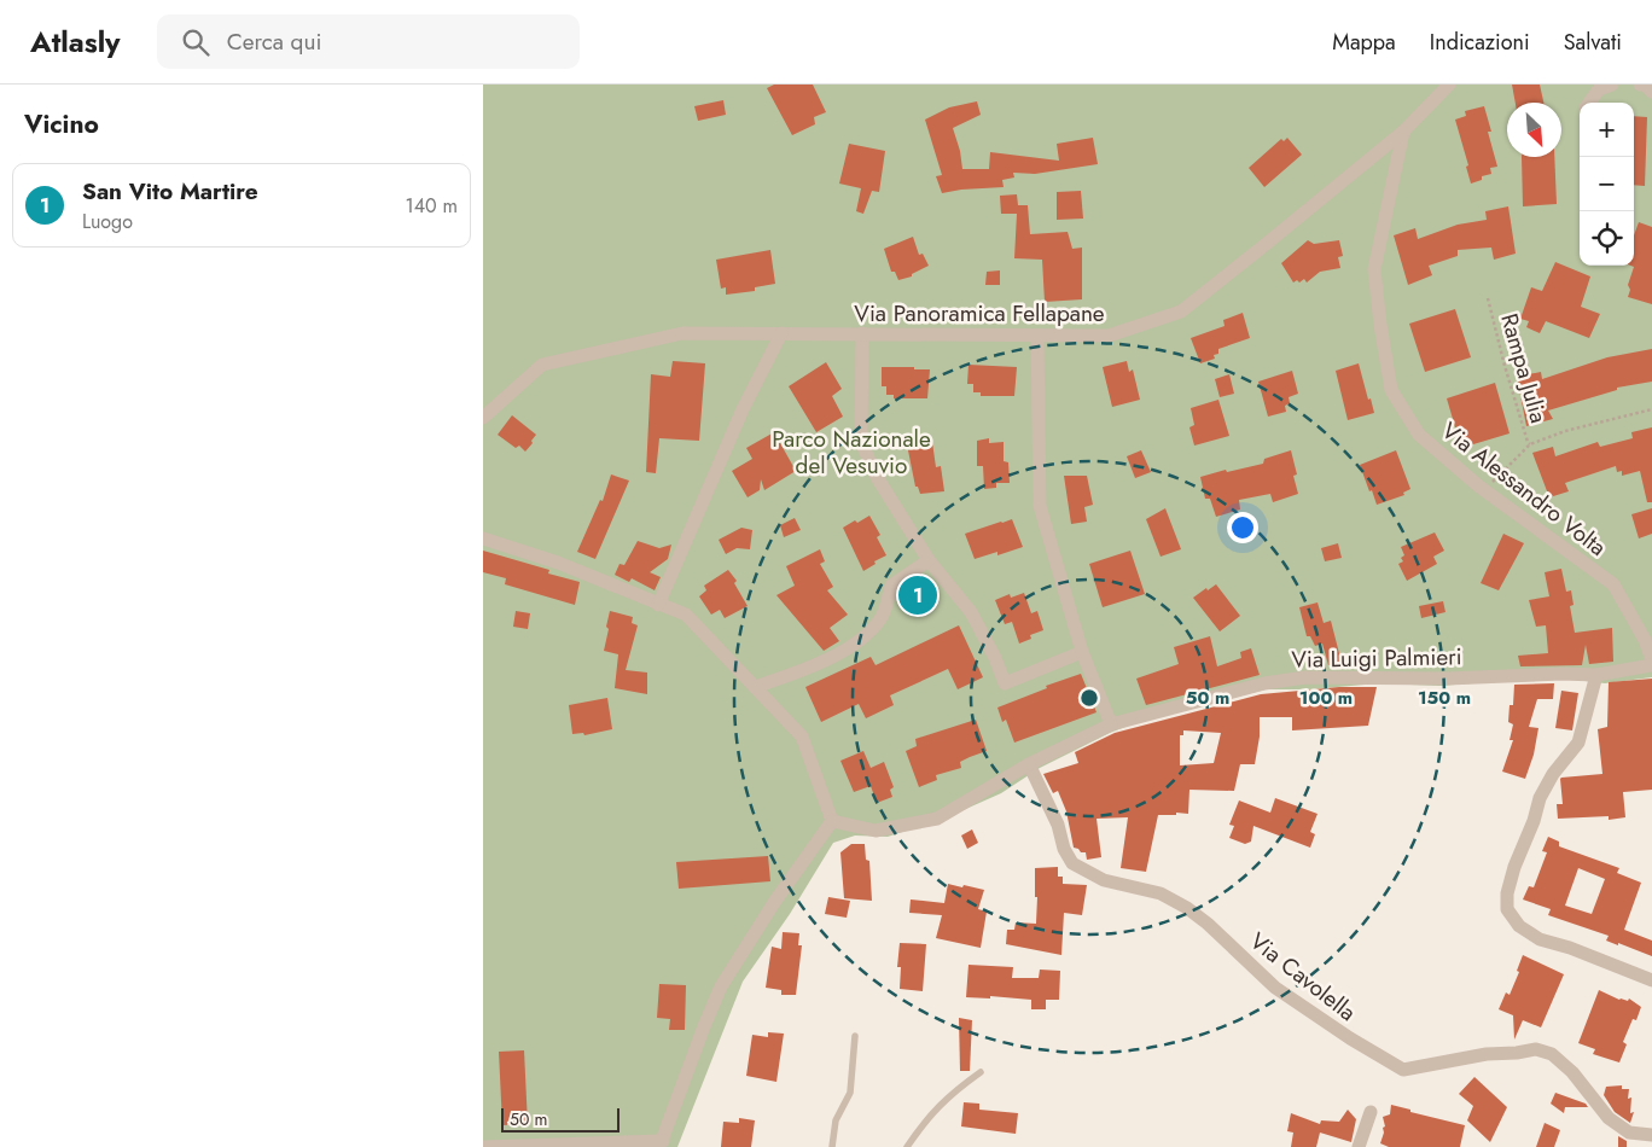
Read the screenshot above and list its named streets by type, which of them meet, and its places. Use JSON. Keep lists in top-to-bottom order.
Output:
{
  "streets": {
    "street": [
      "Via Panoramica Fellapane",
      "Via Alessandro Volta",
      "Via Luigi Palmieri",
      "Via Cavolella"
    ],
    "path": ["Rampa Julia"]
  },
  "crossings": [
    ["Via Panoramica Fellapane", "Via Alessandro Volta"]
  ],
  "parks": ["Parco Nazionale del Vesuvio"],
  "scale_bar": "50 m",
  "north": "bottom right",
  "page": {
    "header": "Atlasly",
    "search": "Cerca qui",
    "nav": ["Mappa", "Indicazioni", "Salvati"],
    "heading": "Vicino",
    "map_buttons": ["+", "−"],
    "list": [
      {
        "mark": "1",
        "name": "San Vito Martire",
        "note": "Luogo",
        "value": "140 m"
      }
    ],
    "pins": "1",
    "scale": "50 m"
  },
  "rings": ["50 m", "100 m", "150 m"]
}
